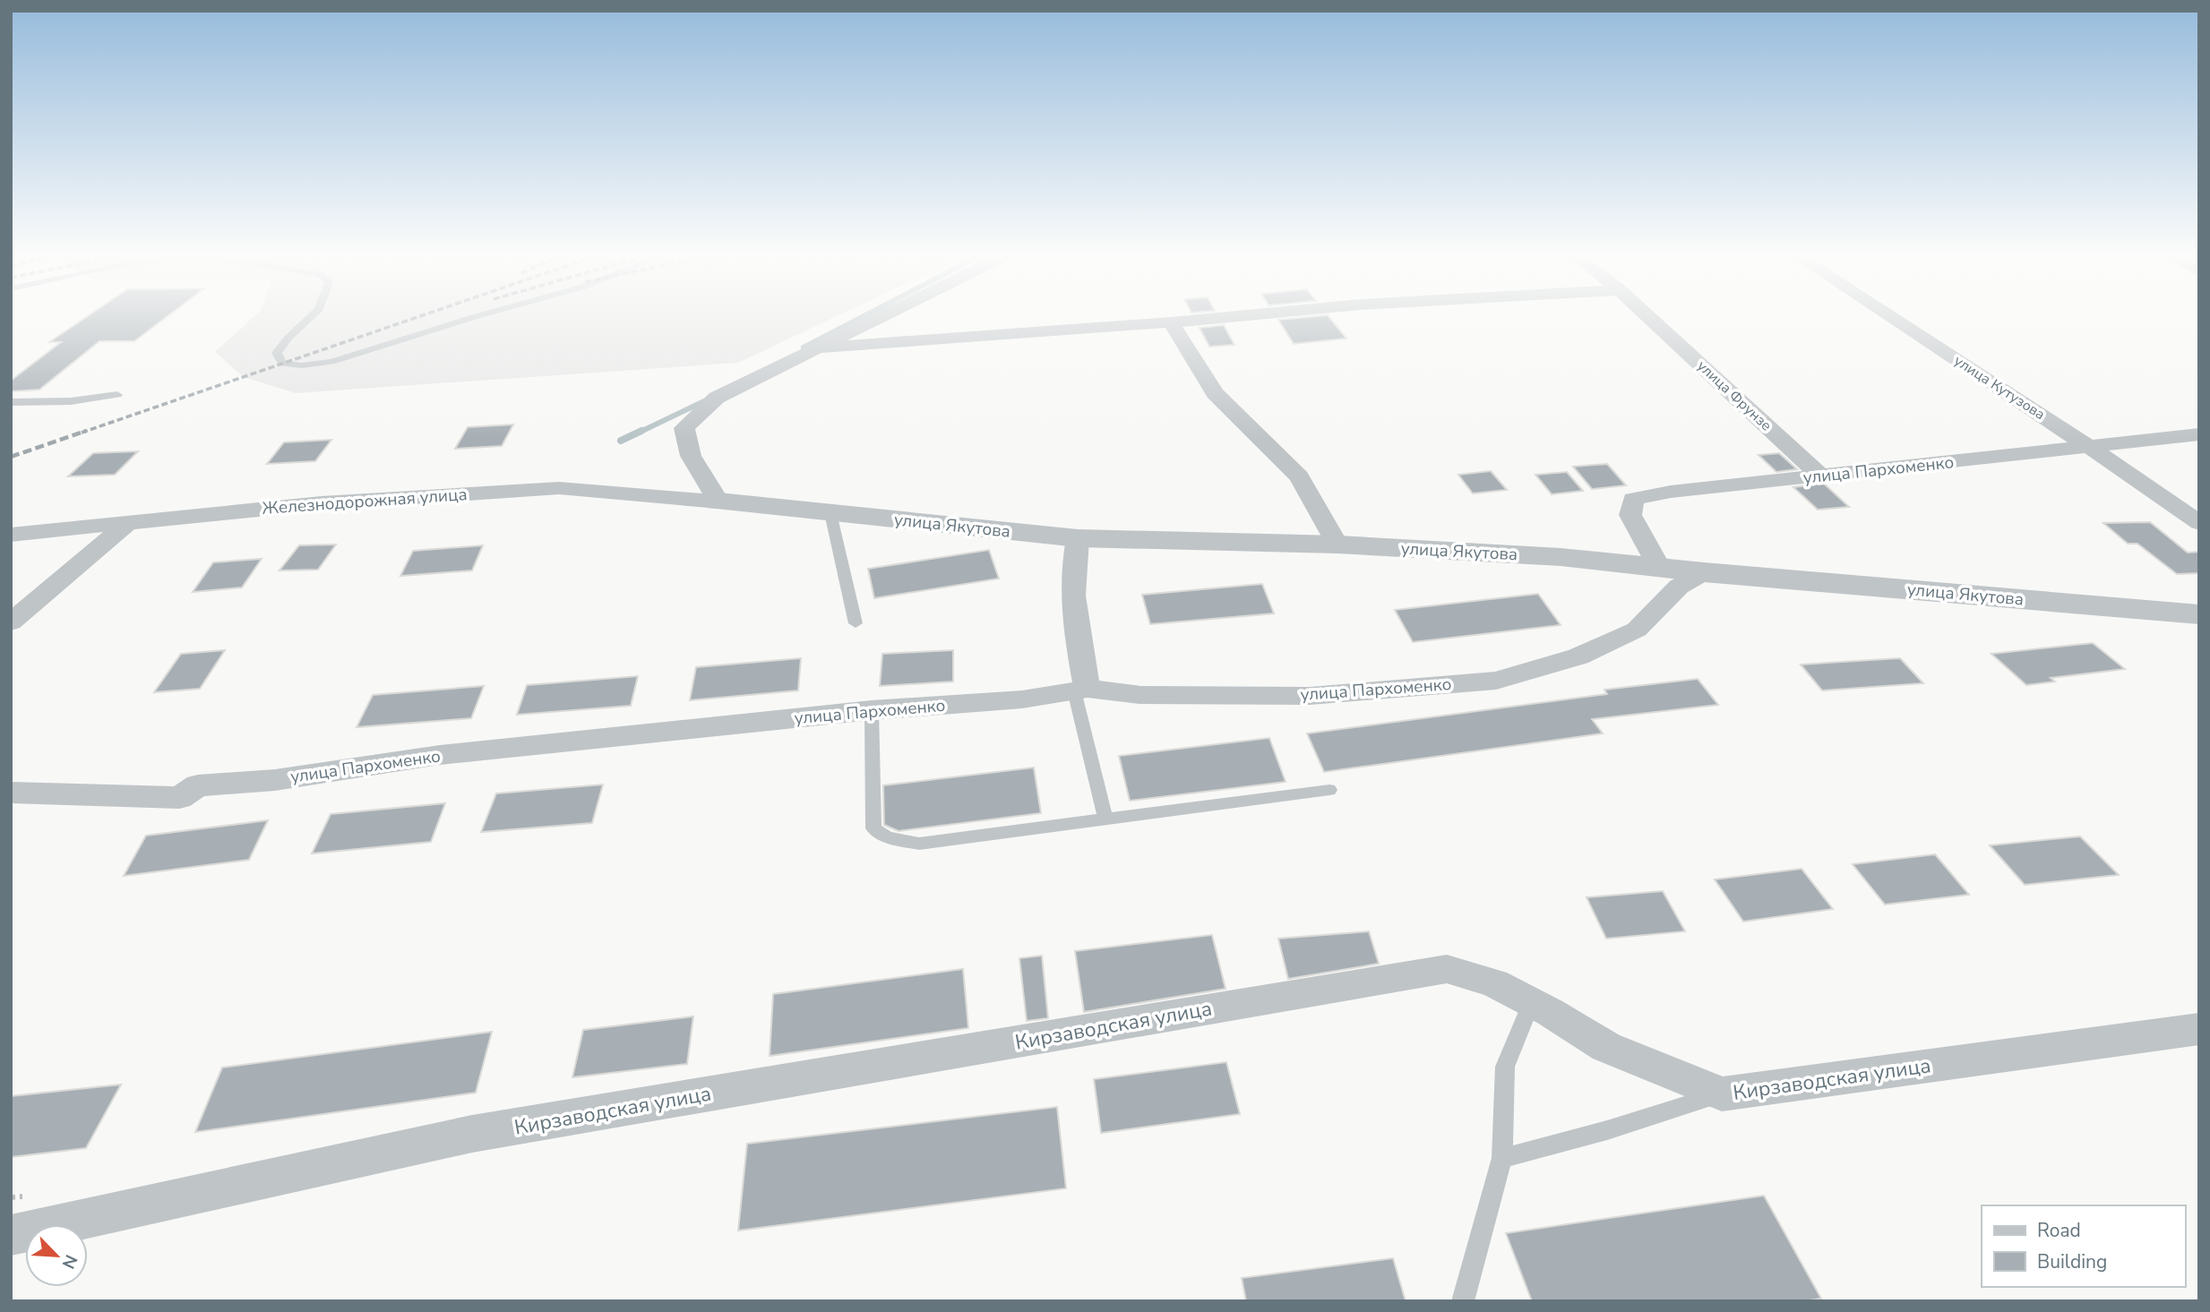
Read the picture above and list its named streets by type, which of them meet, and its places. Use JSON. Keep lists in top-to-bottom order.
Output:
{
  "streets": {
    "street": [
      "улица Кутузова",
      "улица Фрунзе",
      "улица Пархоменко",
      "Железнодорожная улица",
      "улица Якутова",
      "Кирзаводская улица"
    ]
  },
  "crossings": [
    ["улица Кутузова", "улица Пархоменко"],
    ["улица Фрунзе", "улица Пархоменко"],
    ["улица Пархоменко", "улица Якутова"],
    ["Железнодорожная улица", "улица Якутова"]
  ],
  "legend": ["Road", "Building"],
  "north": "bottom right"
}
